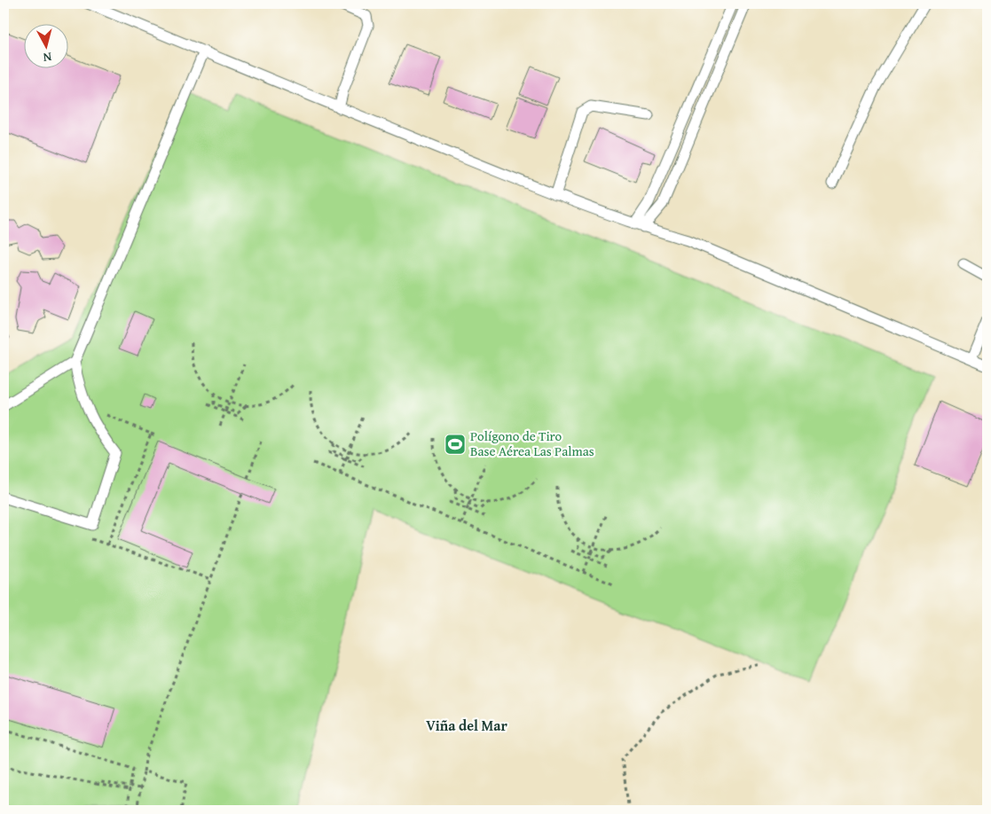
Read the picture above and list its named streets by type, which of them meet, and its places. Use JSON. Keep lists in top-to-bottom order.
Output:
{
  "districts": ["Viña del Mar"],
  "places": {
    "sports": ["Polígono de Tiro Base Aérea Las Palmas"]
  },
  "north": "bottom"
}
